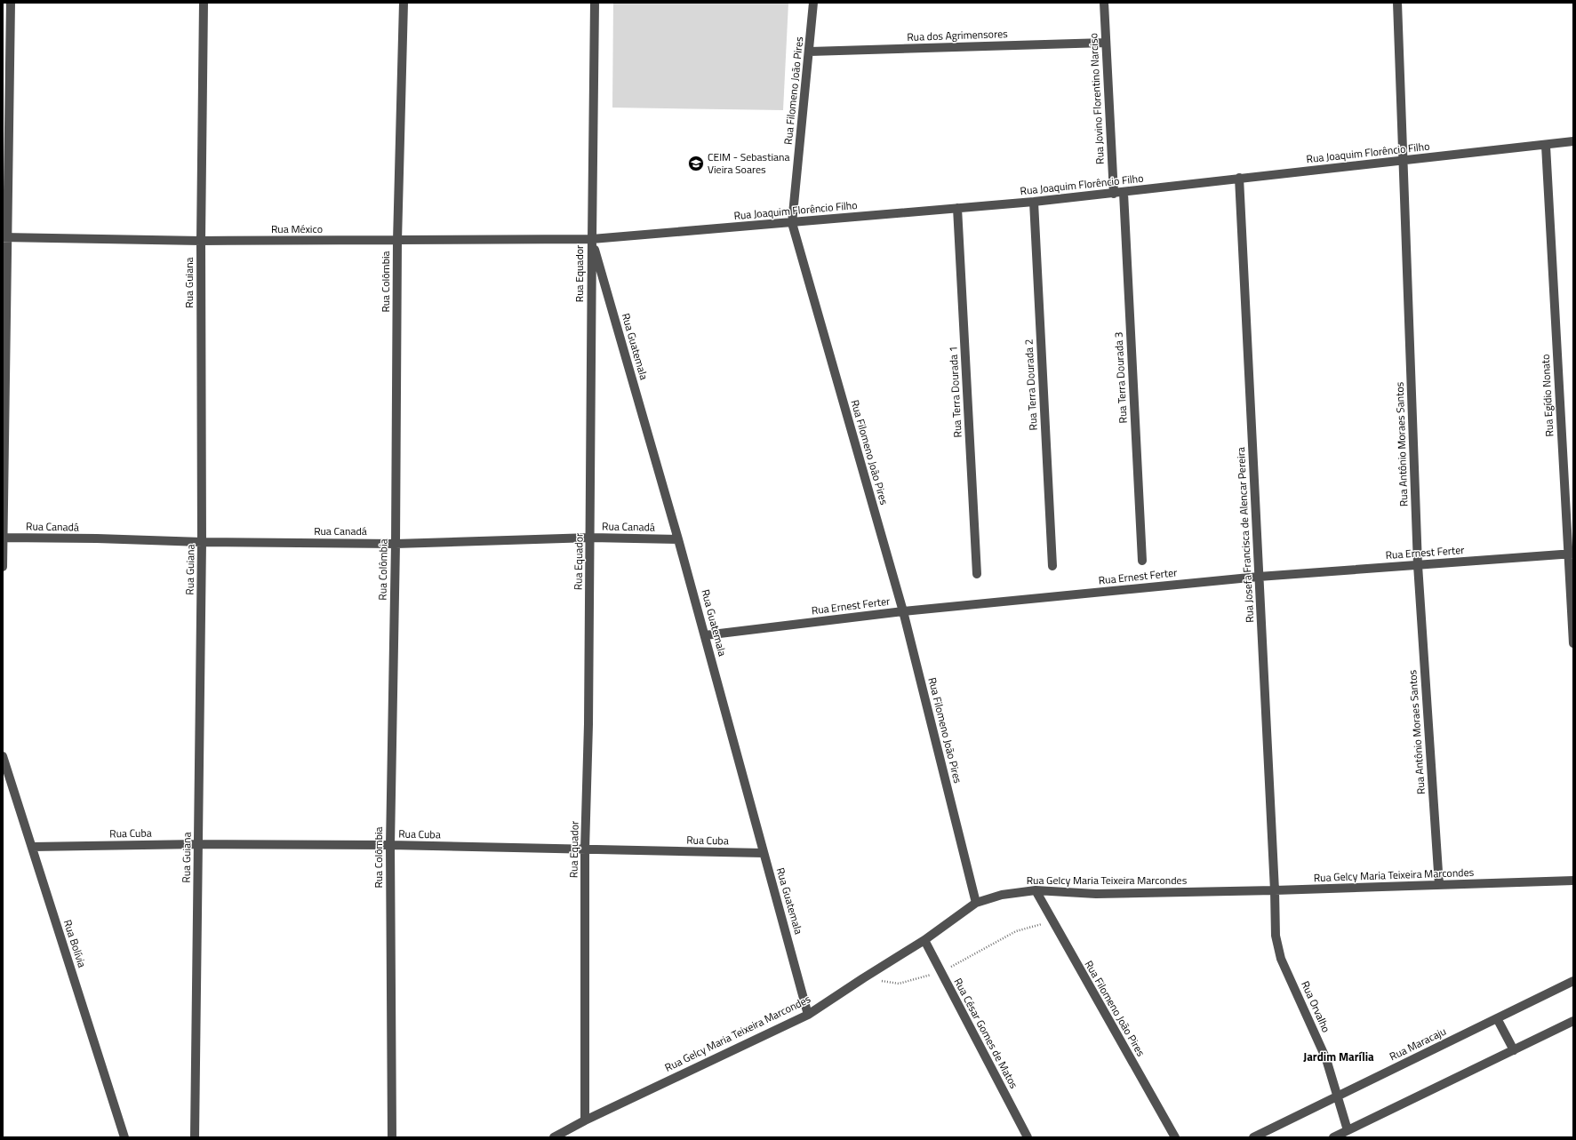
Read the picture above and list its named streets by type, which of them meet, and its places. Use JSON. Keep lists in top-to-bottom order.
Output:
{
  "streets": {
    "street": [
      "Rua dos Agrimensores",
      "Rua Filomeno João Pires",
      "Rua Jovino Florentino Narciso",
      "Rua Joaquim Florêncio Filho",
      "Rua México",
      "Rua Equador",
      "Rua Colômbia",
      "Rua Guiana",
      "Rua Guatemala",
      "Rua Terra Dourada 3",
      "Rua Terra Dourada 2",
      "Rua Terra Dourada 1",
      "Rua Egídio Nonato",
      "Rua Antônio Moraes Santos",
      "Rua Canadá",
      "Rua Josefa Francisca de Alencar Pereira",
      "Rua Ernest Ferter",
      "Rua Cuba",
      "Rua Gelcy Maria Teixeira Marcondes",
      "Rua Bolívia",
      "Rua Orvalho",
      "Rua César Gomes de Matos",
      "Rua Maracaju"
    ]
  },
  "crossings": [
    ["Rua dos Agrimensores", "Rua Filomeno João Pires"],
    ["Rua dos Agrimensores", "Rua Jovino Florentino Narciso"],
    ["Rua Filomeno João Pires", "Rua Joaquim Florêncio Filho"],
    ["Rua Filomeno João Pires", "Rua Ernest Ferter"],
    ["Rua Filomeno João Pires", "Rua Gelcy Maria Teixeira Marcondes"],
    ["Rua Jovino Florentino Narciso", "Rua Joaquim Florêncio Filho"],
    ["Rua Joaquim Florêncio Filho", "Rua México"],
    ["Rua Joaquim Florêncio Filho", "Rua Equador"],
    ["Rua Joaquim Florêncio Filho", "Rua Guatemala"],
    ["Rua Joaquim Florêncio Filho", "Rua Terra Dourada 3"],
    ["Rua Joaquim Florêncio Filho", "Rua Terra Dourada 2"],
    ["Rua Joaquim Florêncio Filho", "Rua Terra Dourada 1"],
    ["Rua Joaquim Florêncio Filho", "Rua Egídio Nonato"],
    ["Rua Joaquim Florêncio Filho", "Rua Antônio Moraes Santos"],
    ["Rua Joaquim Florêncio Filho", "Rua Josefa Francisca de Alencar Pereira"],
    ["Rua México", "Rua Equador"],
    ["Rua México", "Rua Colômbia"],
    ["Rua México", "Rua Guiana"],
    ["Rua México", "Rua Guatemala"],
    ["Rua Equador", "Rua Guatemala"],
    ["Rua Equador", "Rua Canadá"],
    ["Rua Equador", "Rua Cuba"],
    ["Rua Equador", "Rua Gelcy Maria Teixeira Marcondes"],
    ["Rua Colômbia", "Rua Canadá"],
    ["Rua Colômbia", "Rua Cuba"],
    ["Rua Guiana", "Rua Canadá"],
    ["Rua Guiana", "Rua Cuba"],
    ["Rua Guatemala", "Rua Canadá"],
    ["Rua Guatemala", "Rua Ernest Ferter"],
    ["Rua Guatemala", "Rua Cuba"],
    ["Rua Guatemala", "Rua Gelcy Maria Teixeira Marcondes"],
    ["Rua Egídio Nonato", "Rua Ernest Ferter"],
    ["Rua Antônio Moraes Santos", "Rua Ernest Ferter"],
    ["Rua Antônio Moraes Santos", "Rua Gelcy Maria Teixeira Marcondes"],
    ["Rua Josefa Francisca de Alencar Pereira", "Rua Ernest Ferter"],
    ["Rua Josefa Francisca de Alencar Pereira", "Rua Gelcy Maria Teixeira Marcondes"],
    ["Rua Josefa Francisca de Alencar Pereira", "Rua Orvalho"],
    ["Rua Cuba", "Rua Bolívia"],
    ["Rua Gelcy Maria Teixeira Marcondes", "Rua Orvalho"],
    ["Rua Gelcy Maria Teixeira Marcondes", "Rua César Gomes de Matos"],
    ["Rua Orvalho", "Rua Maracaju"]
  ],
  "districts": ["Jardim Marília"],
  "places": {
    "school or university": ["CEIM - Sebastiana Vieira Soares"]
  }
}
